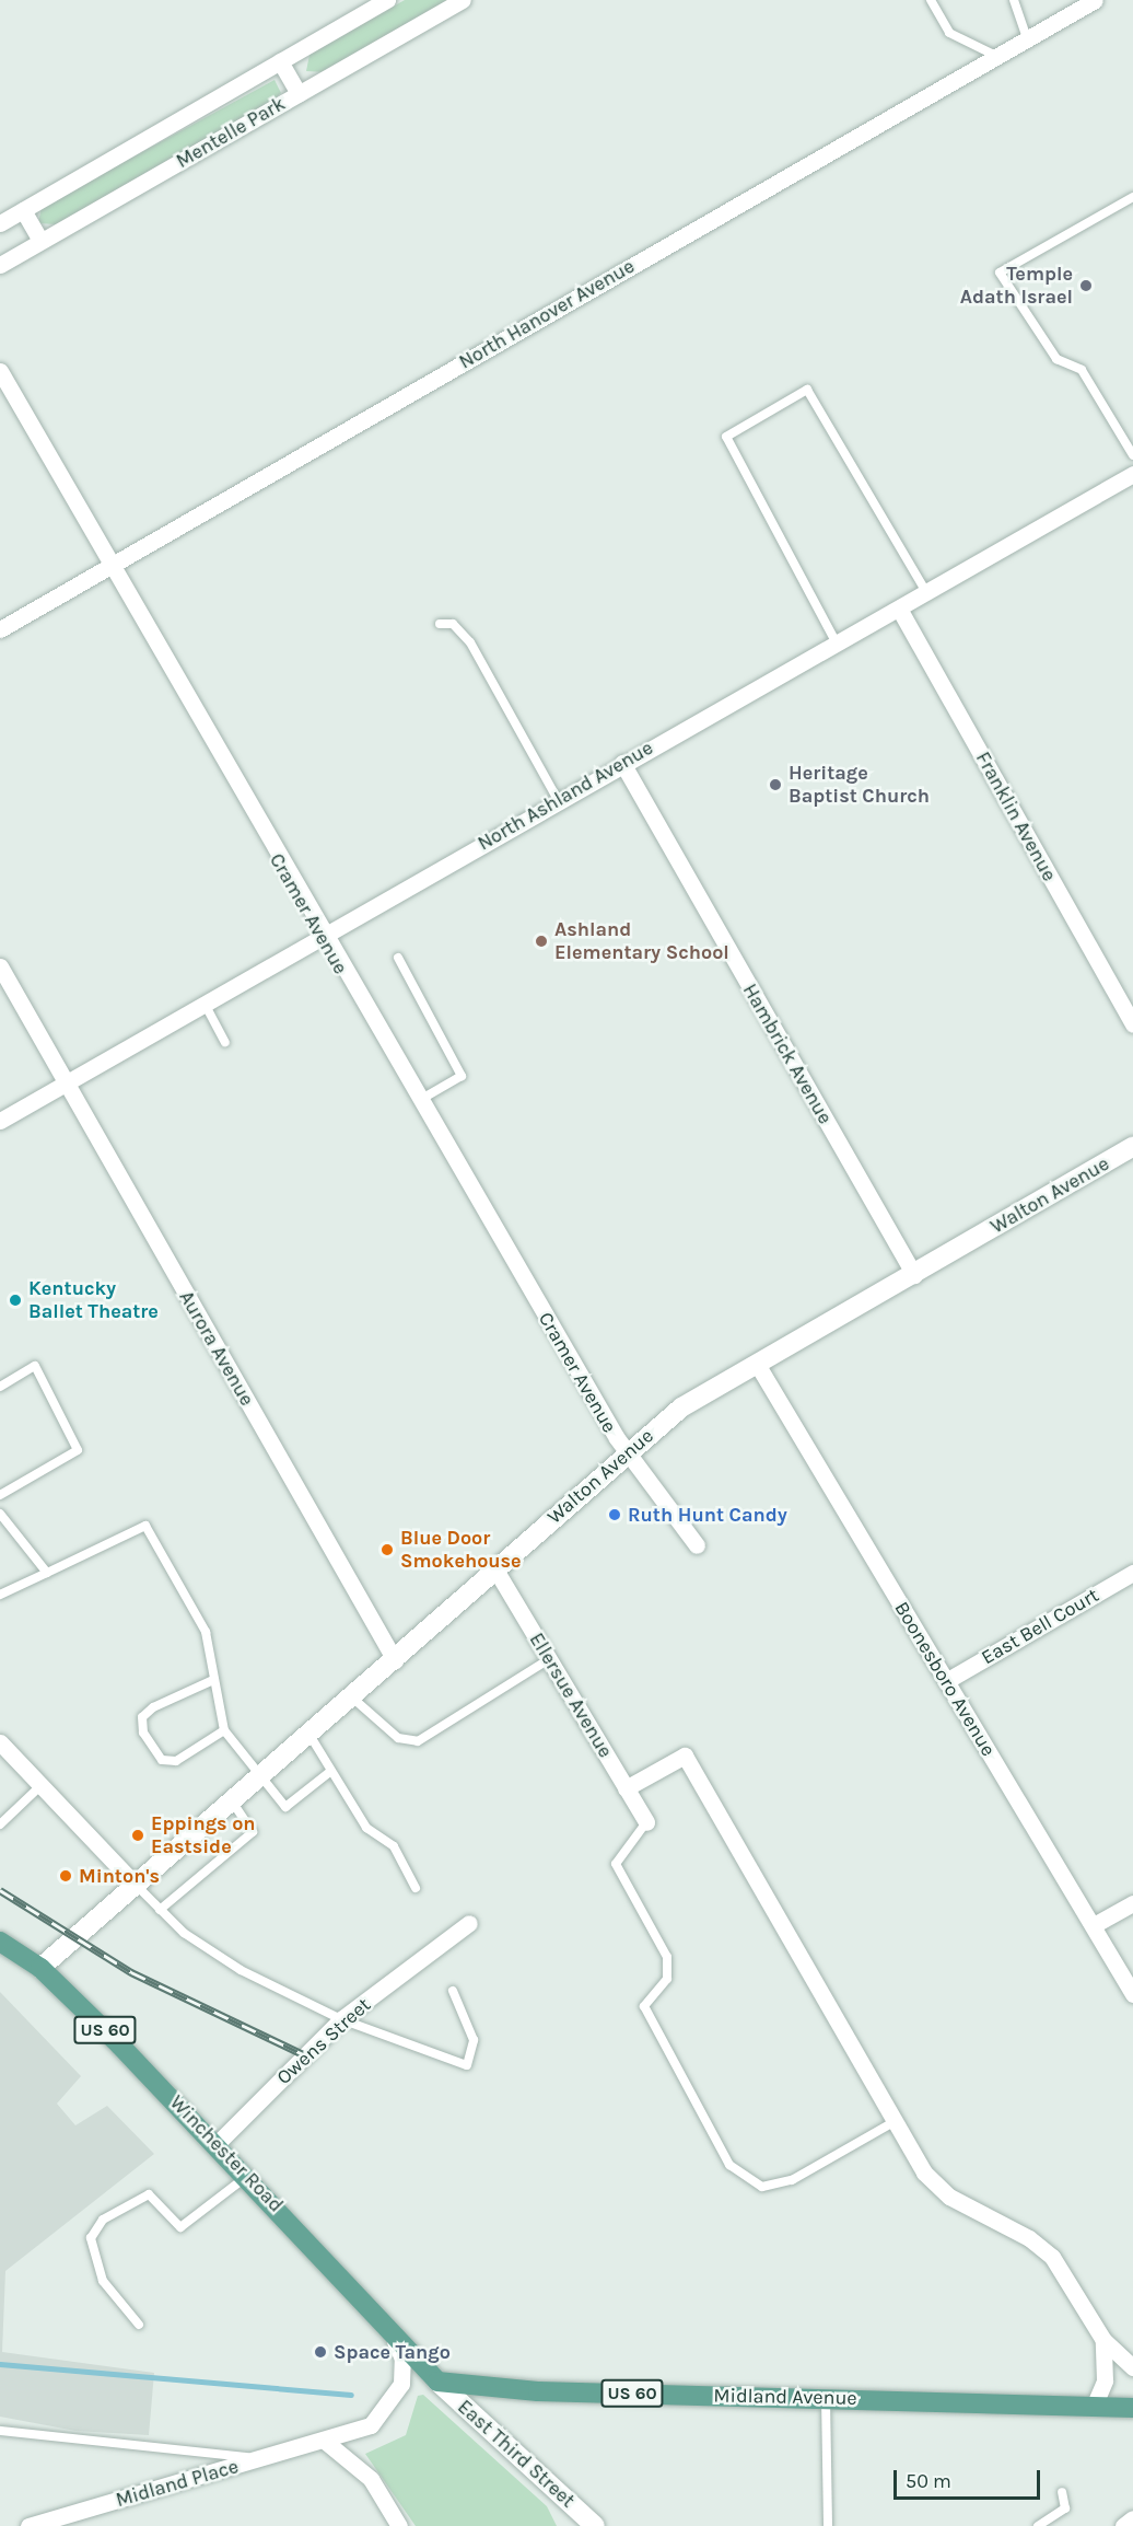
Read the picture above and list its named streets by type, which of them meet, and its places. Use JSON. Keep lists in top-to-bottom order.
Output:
{
  "streets": {
    "main road": ["US 60", "Winchester Road", "Midland Avenue"],
    "street": [
      "Mentelle Park",
      "North Hanover Avenue",
      "North Ashland Avenue",
      "Franklin Avenue",
      "Cramer Avenue",
      "Hambrick Avenue",
      "Walton Avenue",
      "Aurora Avenue",
      "East Bell Court",
      "Boonesboro Avenue",
      "Ellersue Avenue",
      "Owens Street",
      "East Third Street",
      "Midland Place"
    ]
  },
  "crossings": [
    ["North Hanover Avenue", "Cramer Avenue"],
    ["North Ashland Avenue", "Franklin Avenue"],
    ["North Ashland Avenue", "Cramer Avenue"],
    ["North Ashland Avenue", "Hambrick Avenue"],
    ["North Ashland Avenue", "Aurora Avenue"],
    ["Cramer Avenue", "Walton Avenue"],
    ["Hambrick Avenue", "Walton Avenue"],
    ["Walton Avenue", "Aurora Avenue"],
    ["Walton Avenue", "Boonesboro Avenue"],
    ["Walton Avenue", "Ellersue Avenue"],
    ["Walton Avenue", "Winchester Road"],
    ["East Bell Court", "Boonesboro Avenue"],
    ["Owens Street", "Winchester Road"],
    ["Winchester Road", "Midland Avenue"],
    ["Winchester Road", "East Third Street"],
    ["Winchester Road", "Midland Place"],
    ["Midland Avenue", "East Third Street"]
  ],
  "places": [
    "Temple Adath Israel",
    "Heritage Baptist Church",
    "Ashland Elementary School",
    "Kentucky Ballet Theatre",
    "Ruth Hunt Candy",
    "Blue Door Smokehouse",
    "Eppings on Eastside",
    "Minton's",
    "Space Tango"
  ],
  "scale_bar": "50 m"
}
